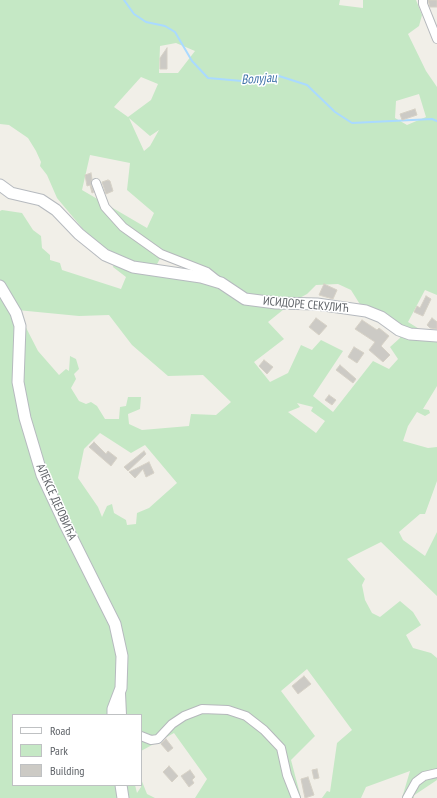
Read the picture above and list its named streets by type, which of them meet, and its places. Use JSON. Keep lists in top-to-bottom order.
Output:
{
  "streets": {
    "street": ["ИСИДОРЕ СЕКУЛИЋ", "АЛЕКСЕ ДЕЈОВИЋА"]
  },
  "water": ["Волујац"],
  "legend": ["Road", "Park", "Building"]
}
